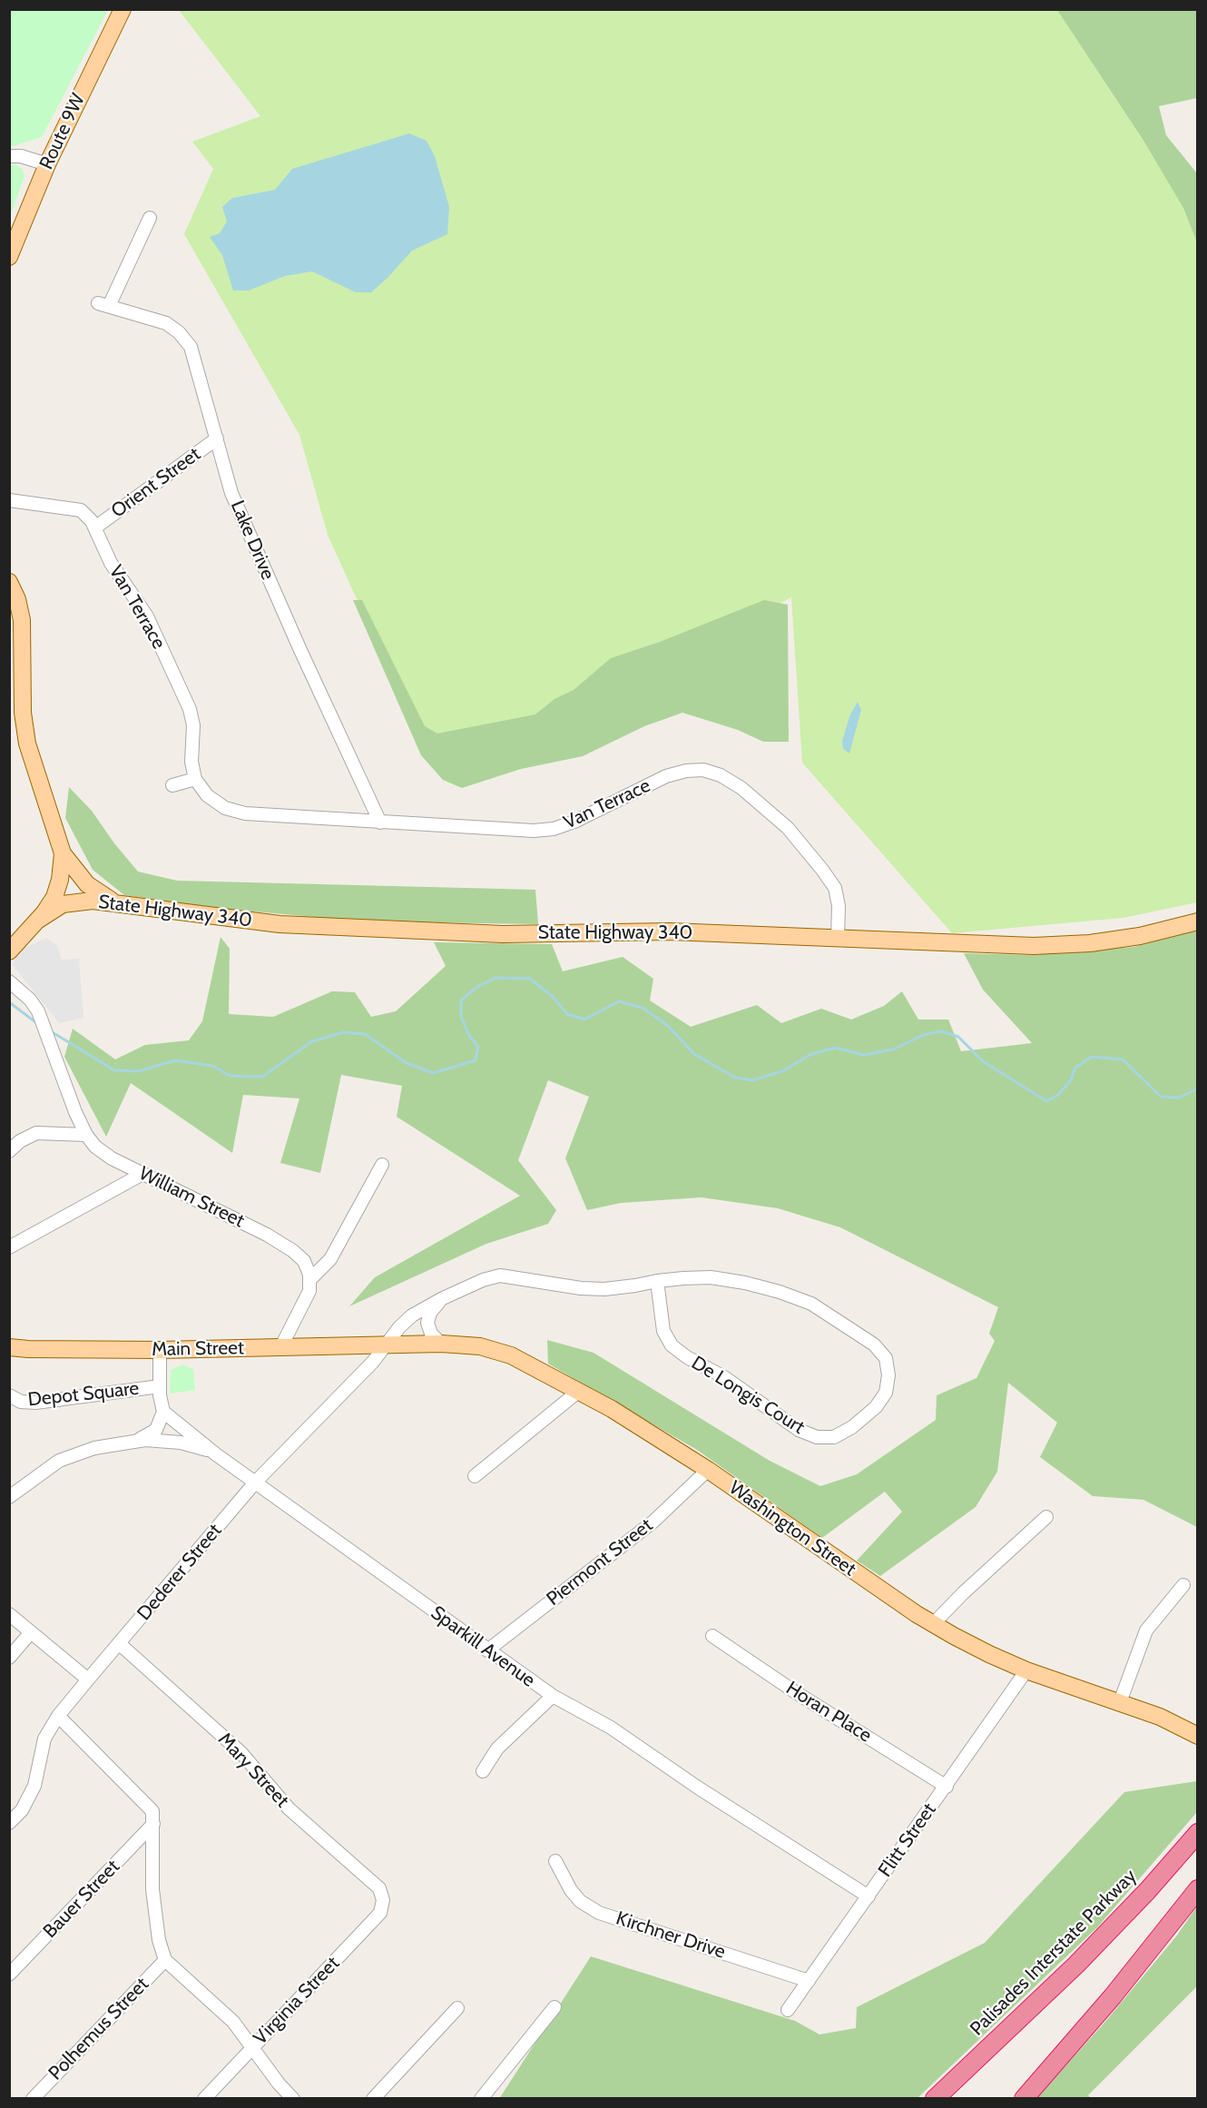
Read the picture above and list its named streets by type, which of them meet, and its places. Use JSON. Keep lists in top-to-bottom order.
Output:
{
  "streets": {
    "highway": ["Palisades Interstate Parkway"],
    "main road": [
      "Route 9W",
      "State Highway 340",
      "Main Street",
      "Washington Street"
    ],
    "street": [
      "Orient Street",
      "Lake Drive",
      "Van Terrace",
      "William Street",
      "Depot Square",
      "De Longis Court",
      "Piermont Street",
      "Dederer Street",
      "Sparkill Avenue",
      "Horan Place",
      "Mary Street",
      "Flitt Street",
      "Bauer Street",
      "Kirchner Drive",
      "Virginia Street",
      "Polhemus Street"
    ]
  },
  "crossings": [
    ["Orient Street", "Lake Drive"],
    ["Orient Street", "Van Terrace"],
    ["Lake Drive", "Van Terrace"],
    ["Van Terrace", "State Highway 340"],
    ["Main Street", "Washington Street"],
    ["Main Street", "Dederer Street"],
    ["De Longis Court", "Dederer Street"],
    ["Washington Street", "Piermont Street"],
    ["Washington Street", "Dederer Street"],
    ["Washington Street", "Flitt Street"],
    ["Piermont Street", "Sparkill Avenue"],
    ["Dederer Street", "Sparkill Avenue"],
    ["Dederer Street", "Mary Street"],
    ["Sparkill Avenue", "Flitt Street"],
    ["Horan Place", "Flitt Street"],
    ["Mary Street", "Virginia Street"],
    ["Flitt Street", "Kirchner Drive"]
  ]
}
